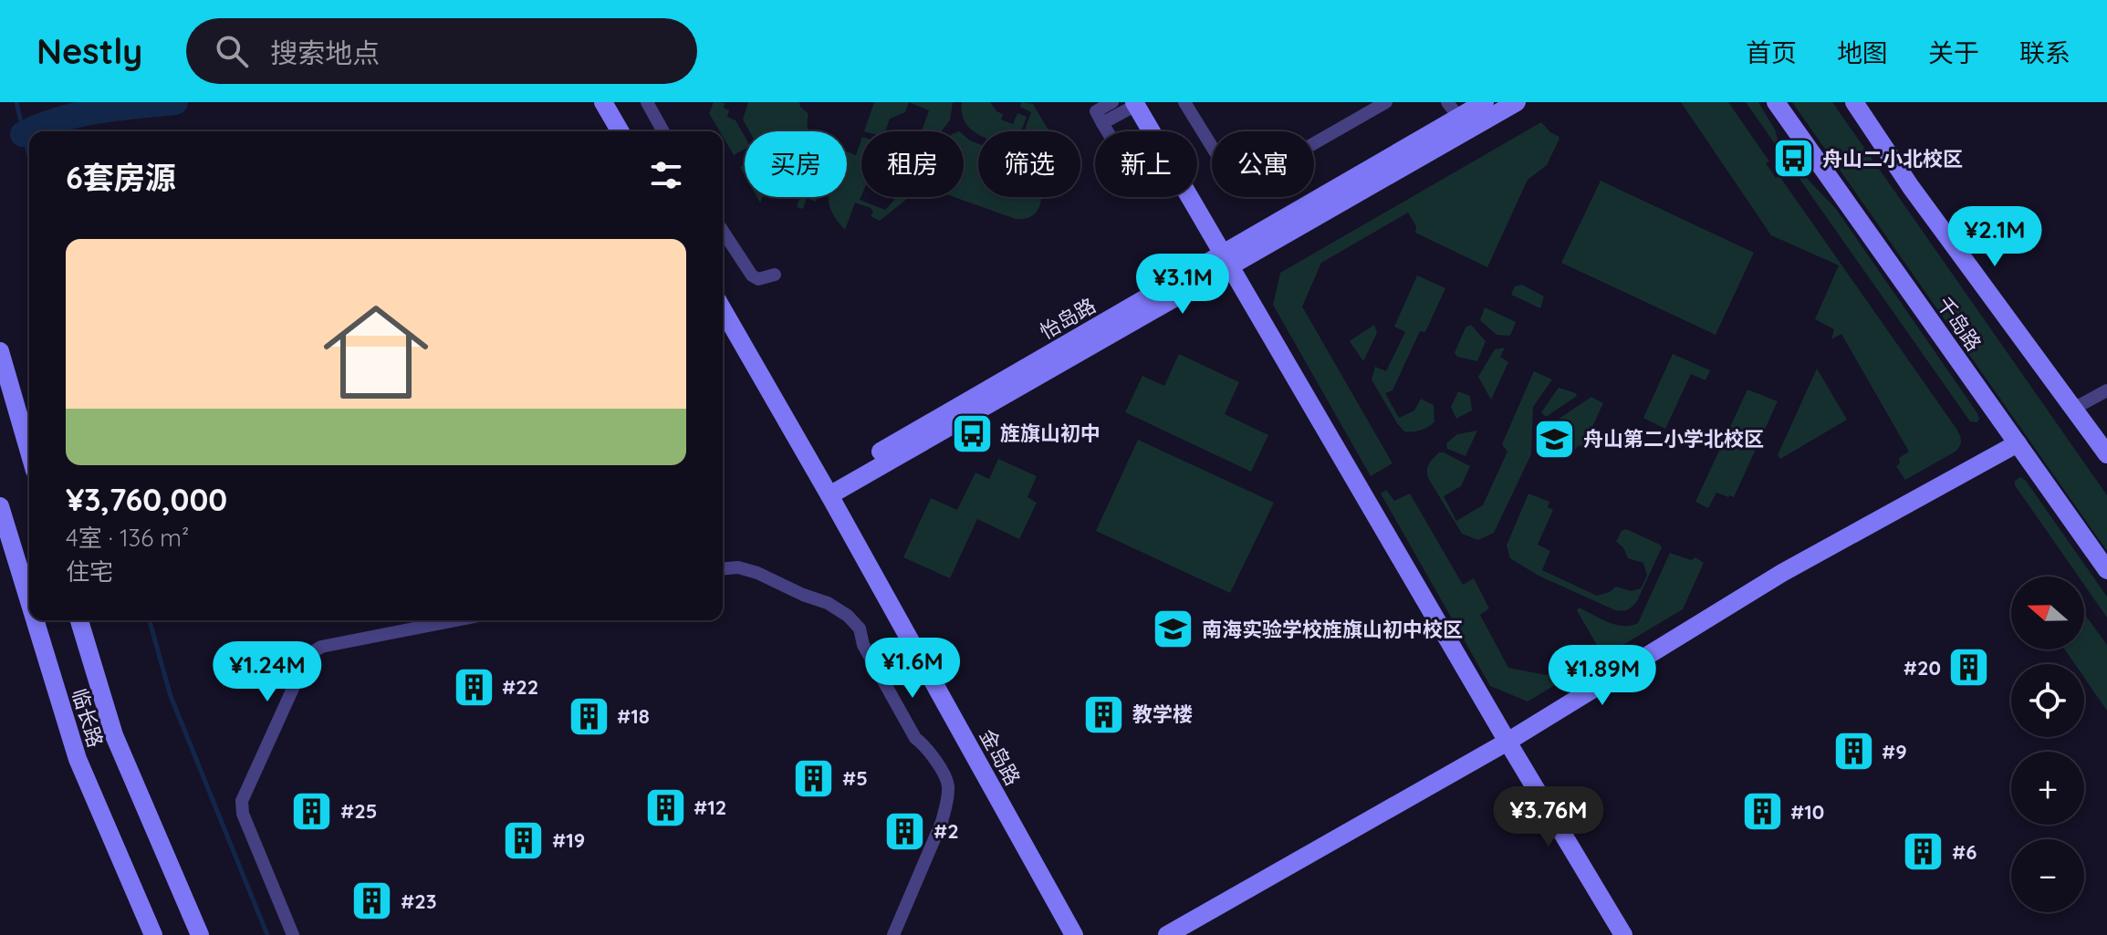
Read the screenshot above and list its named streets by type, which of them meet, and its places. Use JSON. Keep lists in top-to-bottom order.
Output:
{
  "streets": {
    "street": ["千岛路", "临长路", "金岛路"]
  },
  "places": {
    "bus stop": ["舟山二小北校区", "旌旗山初中"],
    "school or university": ["舟山第二小学北校区", "南海实验学校旌旗山初中校区"],
    "building": [
      "#20",
      "#22",
      "教学楼",
      "#18",
      "#9",
      "#5",
      "#12",
      "#25",
      "#10",
      "#2",
      "#19",
      "#6",
      "#23"
    ]
  },
  "north": "left",
  "page": {
    "header": "Nestly",
    "search": "搜索地点",
    "nav": [
      "首页",
      "地图",
      "关于",
      "联系"
    ],
    "chip": [
      "买房",
      "租房",
      "筛选",
      "新上",
      "公寓"
    ],
    "heading": "6套房源",
    "price": [
      "¥2.1M",
      "¥3.1M",
      "¥1.6M",
      "¥1.24M",
      "¥1.89M",
      "¥3.76M"
    ],
    "list": [
      {
        "name": "¥3,760,000",
        "note": "4室 · 136 m² · 住宅"
      }
    ],
    "map_buttons": ["+", "−"]
  }
}
